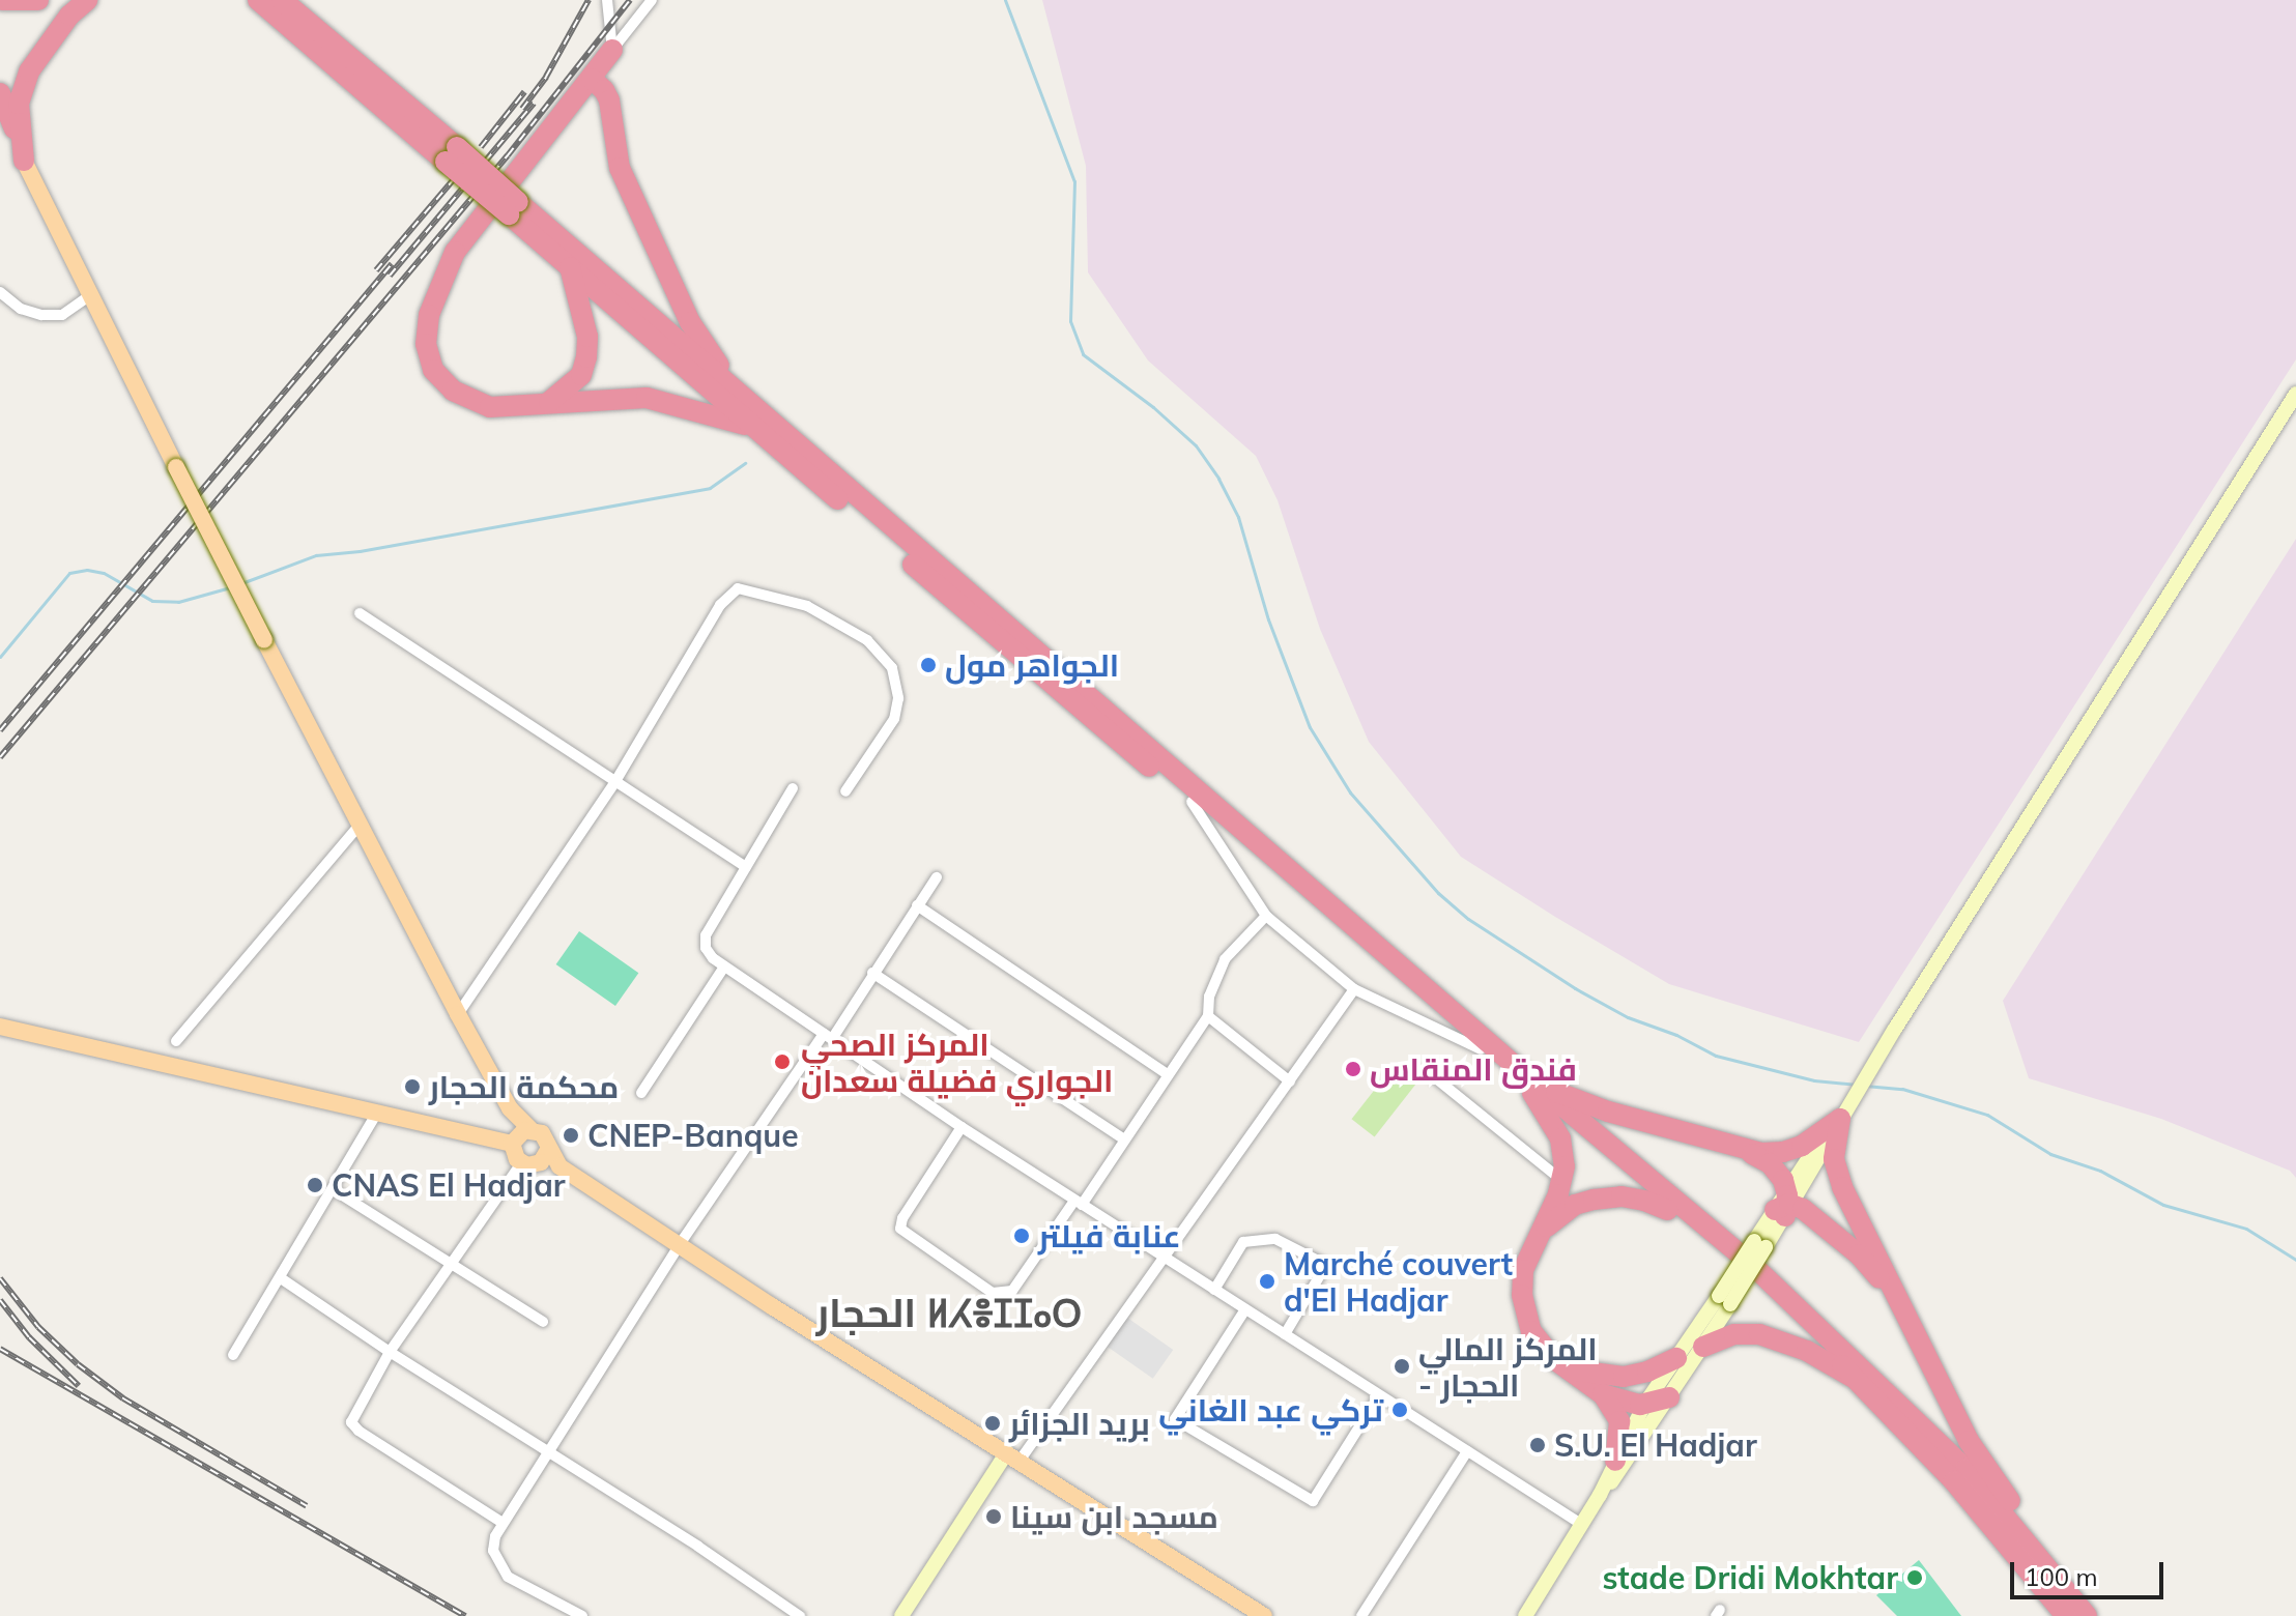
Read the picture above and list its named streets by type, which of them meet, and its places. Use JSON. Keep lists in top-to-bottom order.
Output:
{
  "districts": ["الحجار ⵍⵃⴻⵊⵊⴰⵔ"],
  "places": [
    "الجواهر مول",
    "المركز الصحي الجواري فضيلة سعدان",
    "فندق المنقاس",
    "محكمة الحجار",
    "CNEP-Banque",
    "CNAS El Hadjar",
    "عنابة فيلتر",
    "Marché couvert d'El Hadjar",
    "المركز المالي - الحجار",
    "تركي عبد الغاني",
    "بريد الجزائر",
    "S.U. El Hadjar",
    "مسجد ابن سينا",
    "stade Dridi Mokhtar"
  ],
  "scale_bar": "100 m"
}
